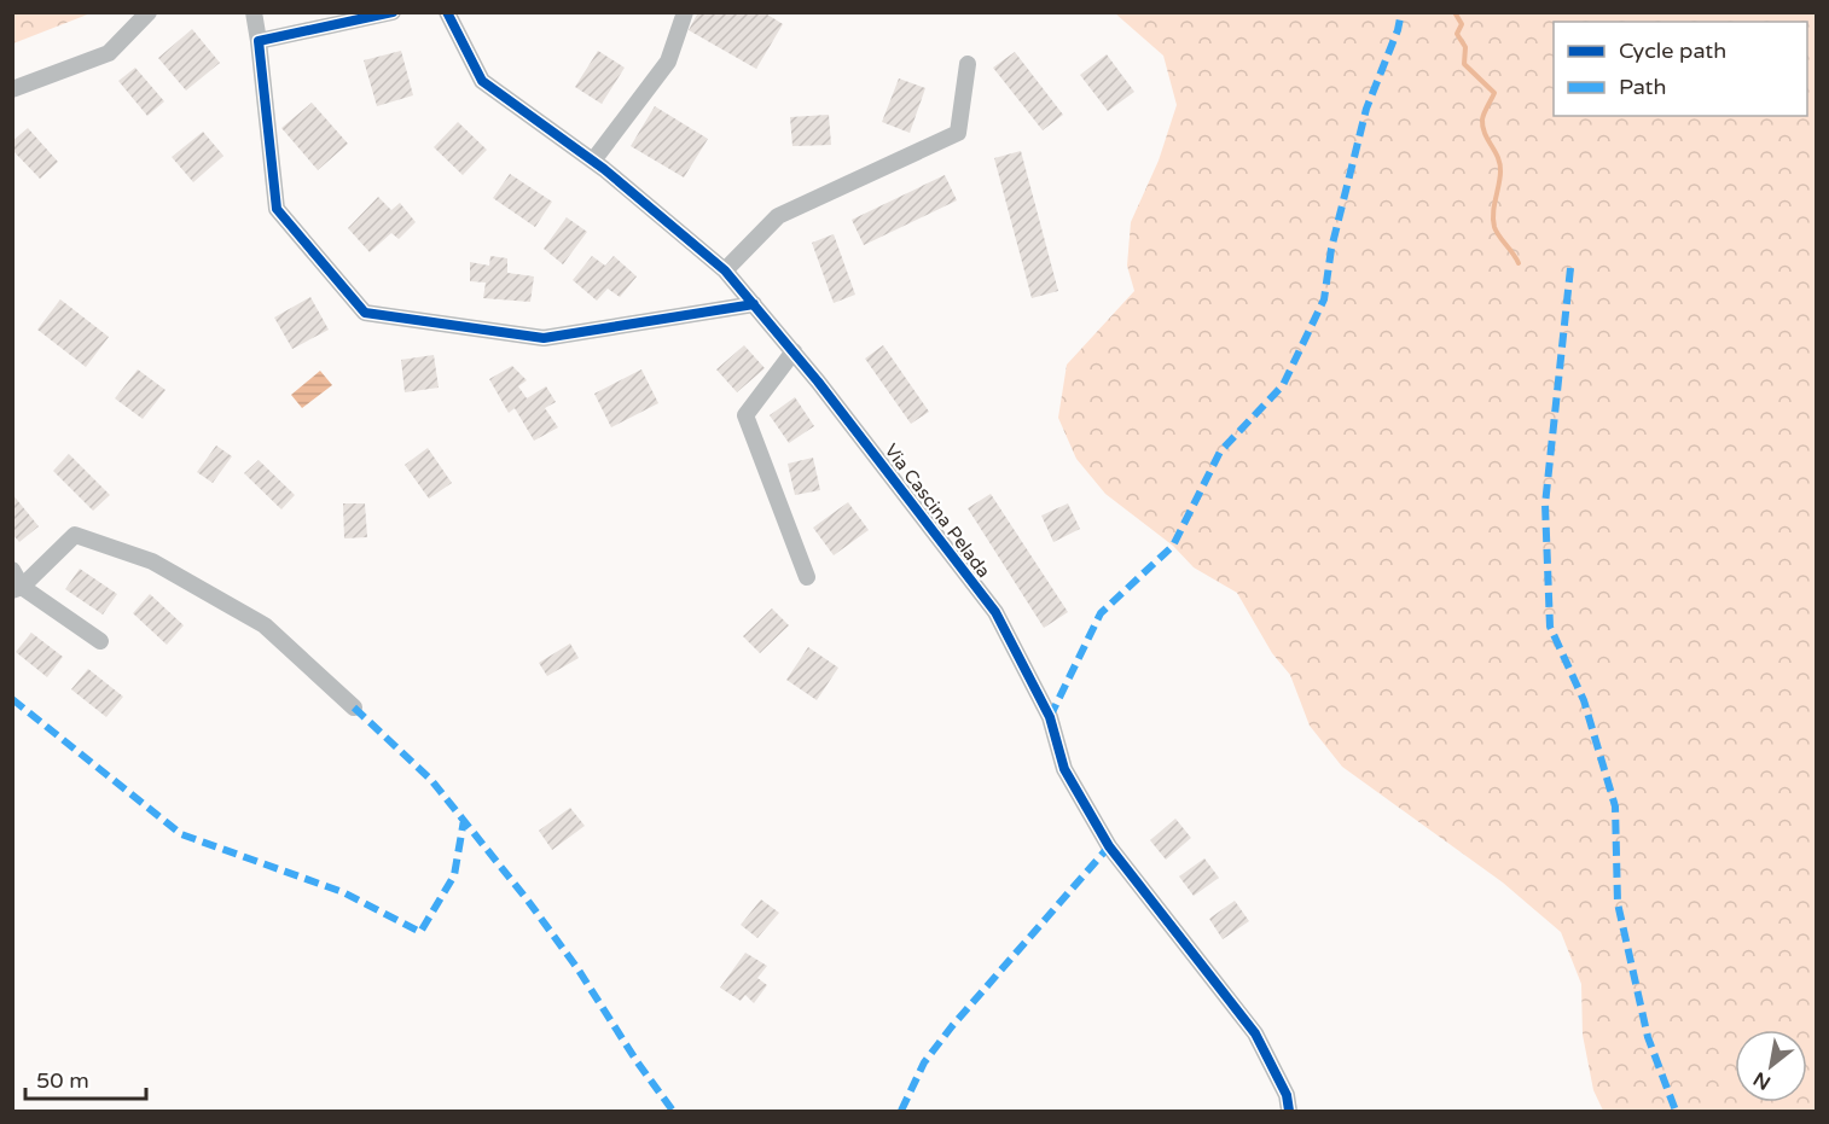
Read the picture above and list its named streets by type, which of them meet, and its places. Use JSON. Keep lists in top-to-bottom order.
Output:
{
  "streets": {
    "street": ["Via Cascina Pelada"]
  },
  "legend": ["Cycle path", "Path"],
  "scale_bar": "50 m",
  "north": "bottom left"
}
